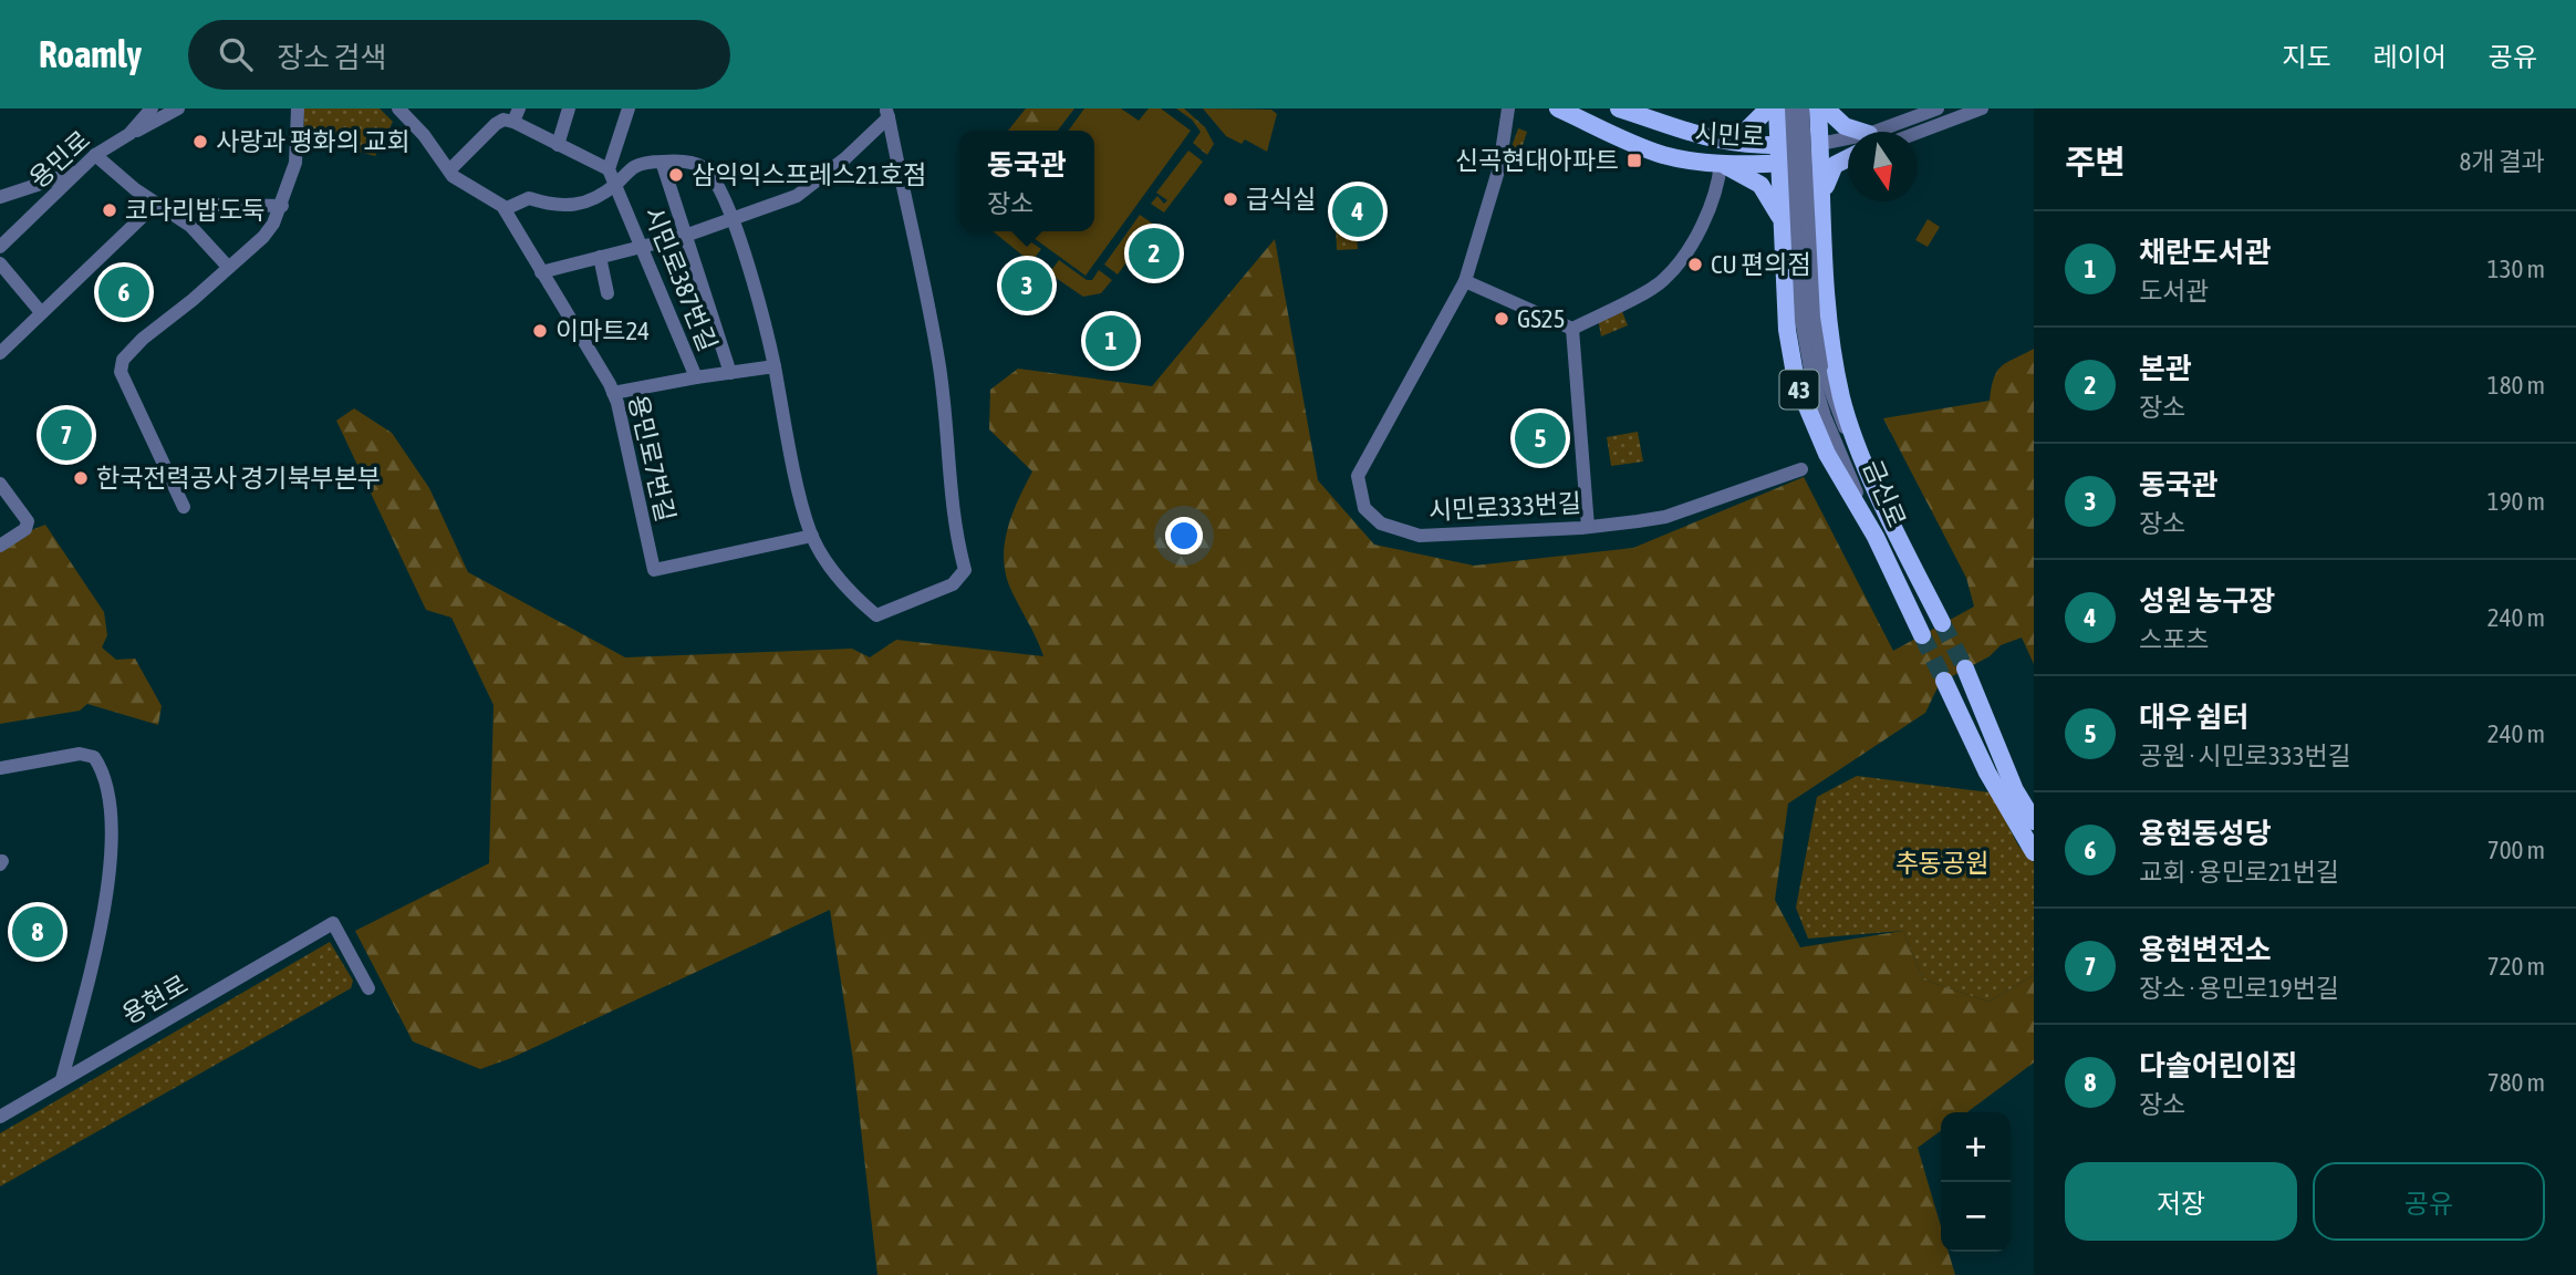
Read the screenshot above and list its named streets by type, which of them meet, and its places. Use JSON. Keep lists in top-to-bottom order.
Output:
{
  "streets": {
    "main road": ["시민로", "43", "금신로"],
    "street": [
      "용민로",
      "시민로387번길",
      "용민로7번길",
      "시민로333번길",
      "용현로"
    ]
  },
  "crossings": [
    ["43", "금신로"]
  ],
  "parks": ["추동공원"],
  "places": {
    "other": [
      "사랑과 평화의 교회",
      "삼익익스프레스21호점",
      "급식실",
      "코다리밥도둑",
      "CU 편의점",
      "GS25",
      "이마트24",
      "한국전력공사 경기북부본부"
    ],
    "transit": ["신곡현대아파트"]
  },
  "north": "bottom",
  "page": {
    "header": "Roamly",
    "search": "장소 검색",
    "nav": ["지도", "레이어", "공유"],
    "heading": ["주변", "8개 결과"],
    "popup": ["동국관", "장소"],
    "pins": [
      "4",
      "2",
      "3",
      "6",
      "1",
      "7",
      "5",
      "8"
    ],
    "list": [
      {
        "mark": "1",
        "name": "채란도서관",
        "note": "도서관",
        "value": "130 m"
      },
      {
        "mark": "2",
        "name": "본관",
        "note": "장소",
        "value": "180 m"
      },
      {
        "mark": "3",
        "name": "동국관",
        "note": "장소",
        "value": "190 m"
      },
      {
        "mark": "4",
        "name": "성원 농구장",
        "note": "스포츠",
        "value": "240 m"
      },
      {
        "mark": "5",
        "name": "대우 쉼터",
        "note": "공원 · 시민로333번길",
        "value": "240 m"
      },
      {
        "mark": "6",
        "name": "용현동성당",
        "note": "교회 · 용민로21번길",
        "value": "700 m"
      },
      {
        "mark": "7",
        "name": "용현변전소",
        "note": "장소 · 용민로19번길",
        "value": "720 m"
      },
      {
        "mark": "8",
        "name": "다솔어린이집",
        "note": "장소",
        "value": "780 m"
      }
    ],
    "map_buttons": ["+", "−"],
    "buttons": ["저장", "공유"]
  }
}
